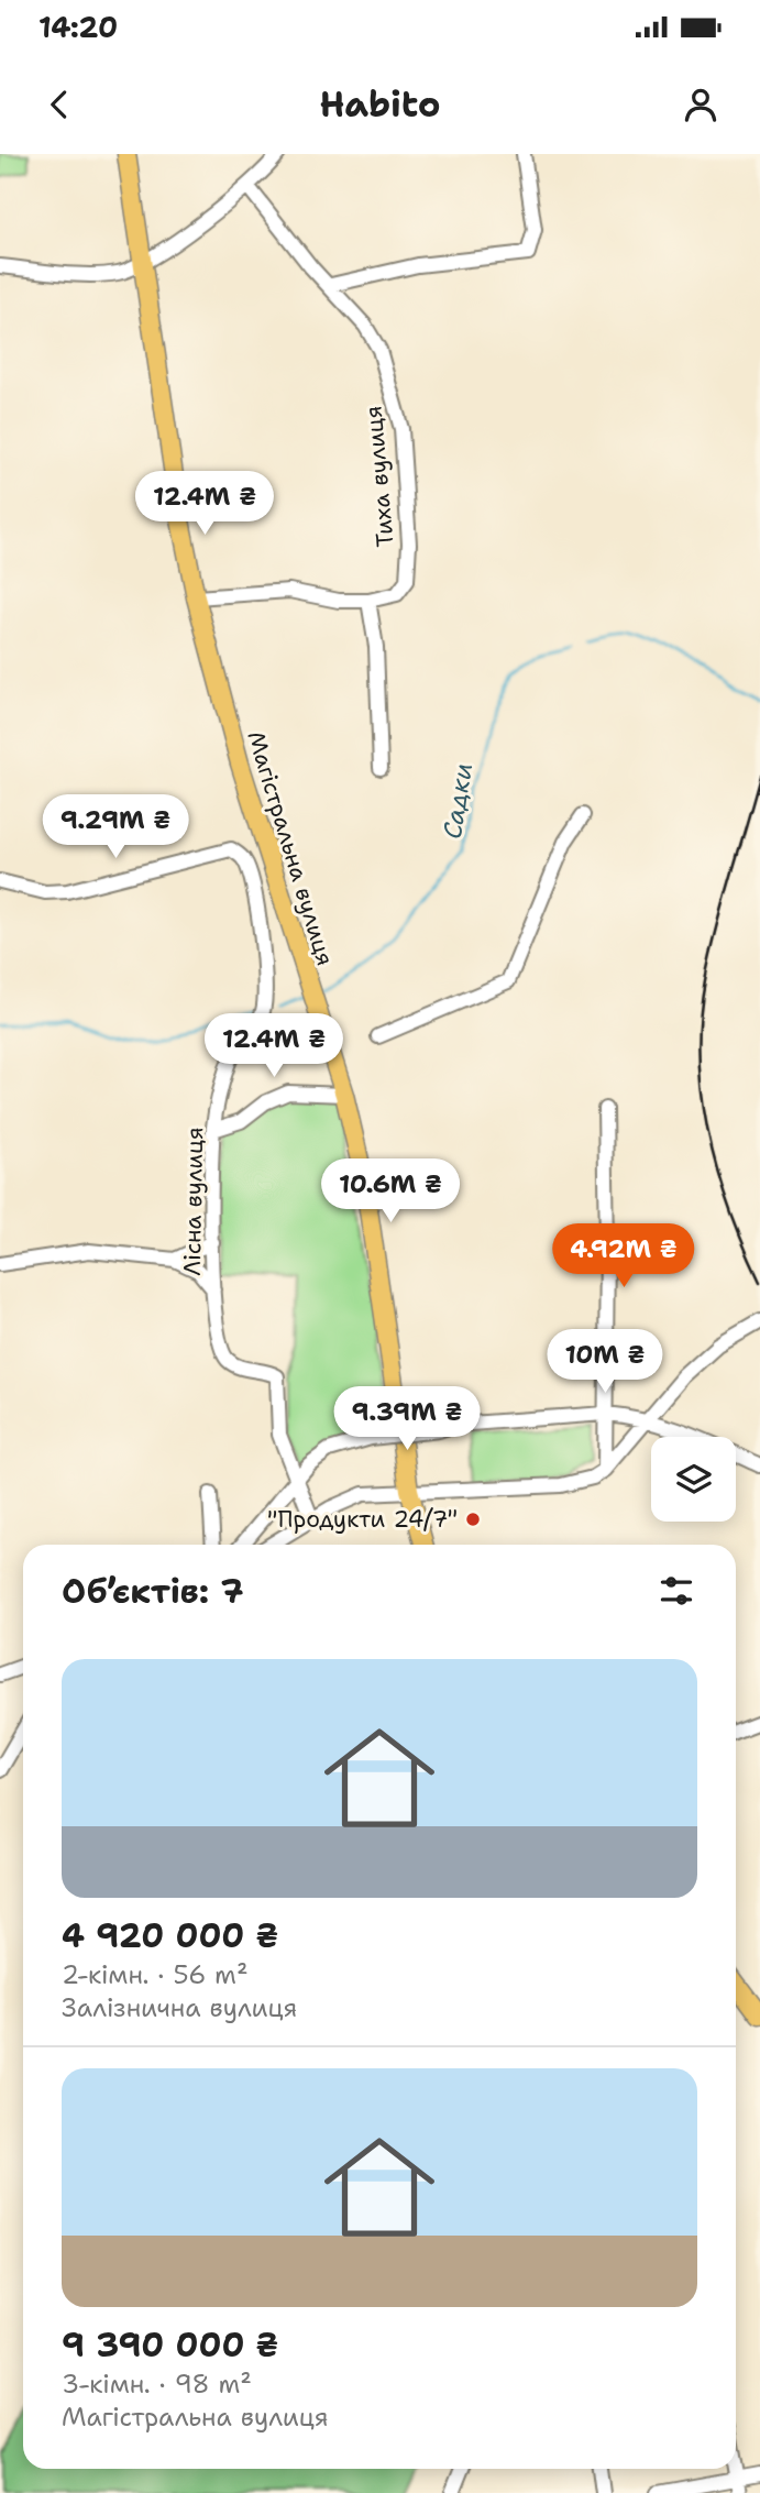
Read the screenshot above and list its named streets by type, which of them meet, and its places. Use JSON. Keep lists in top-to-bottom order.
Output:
{
  "streets": {
    "main road": ["Магістральна вулиця"],
    "street": ["Тиха вулиця", "Лісна вулиця"]
  },
  "crossings": [
    ["Тиха вулиця", "Магістральна вулиця"]
  ],
  "water": ["Садки"],
  "places": ["\"Продукти 24/7\""],
  "page": {
    "status": "14:20",
    "header": "Habito",
    "price": [
      "12.4M ₴",
      "9.29M ₴",
      "12.4M ₴",
      "10.6M ₴",
      "4.92M ₴",
      "10M ₴",
      "9.39M ₴"
    ],
    "heading": "Об’єктів: 7",
    "list": [
      {
        "name": "4 920 000 ₴",
        "note": "2-кімн. · 56 m² · Залізнична вулиця"
      },
      {
        "name": "9 390 000 ₴",
        "note": "3-кімн. · 98 m² · Магістральна вулиця"
      }
    ]
  }
}
